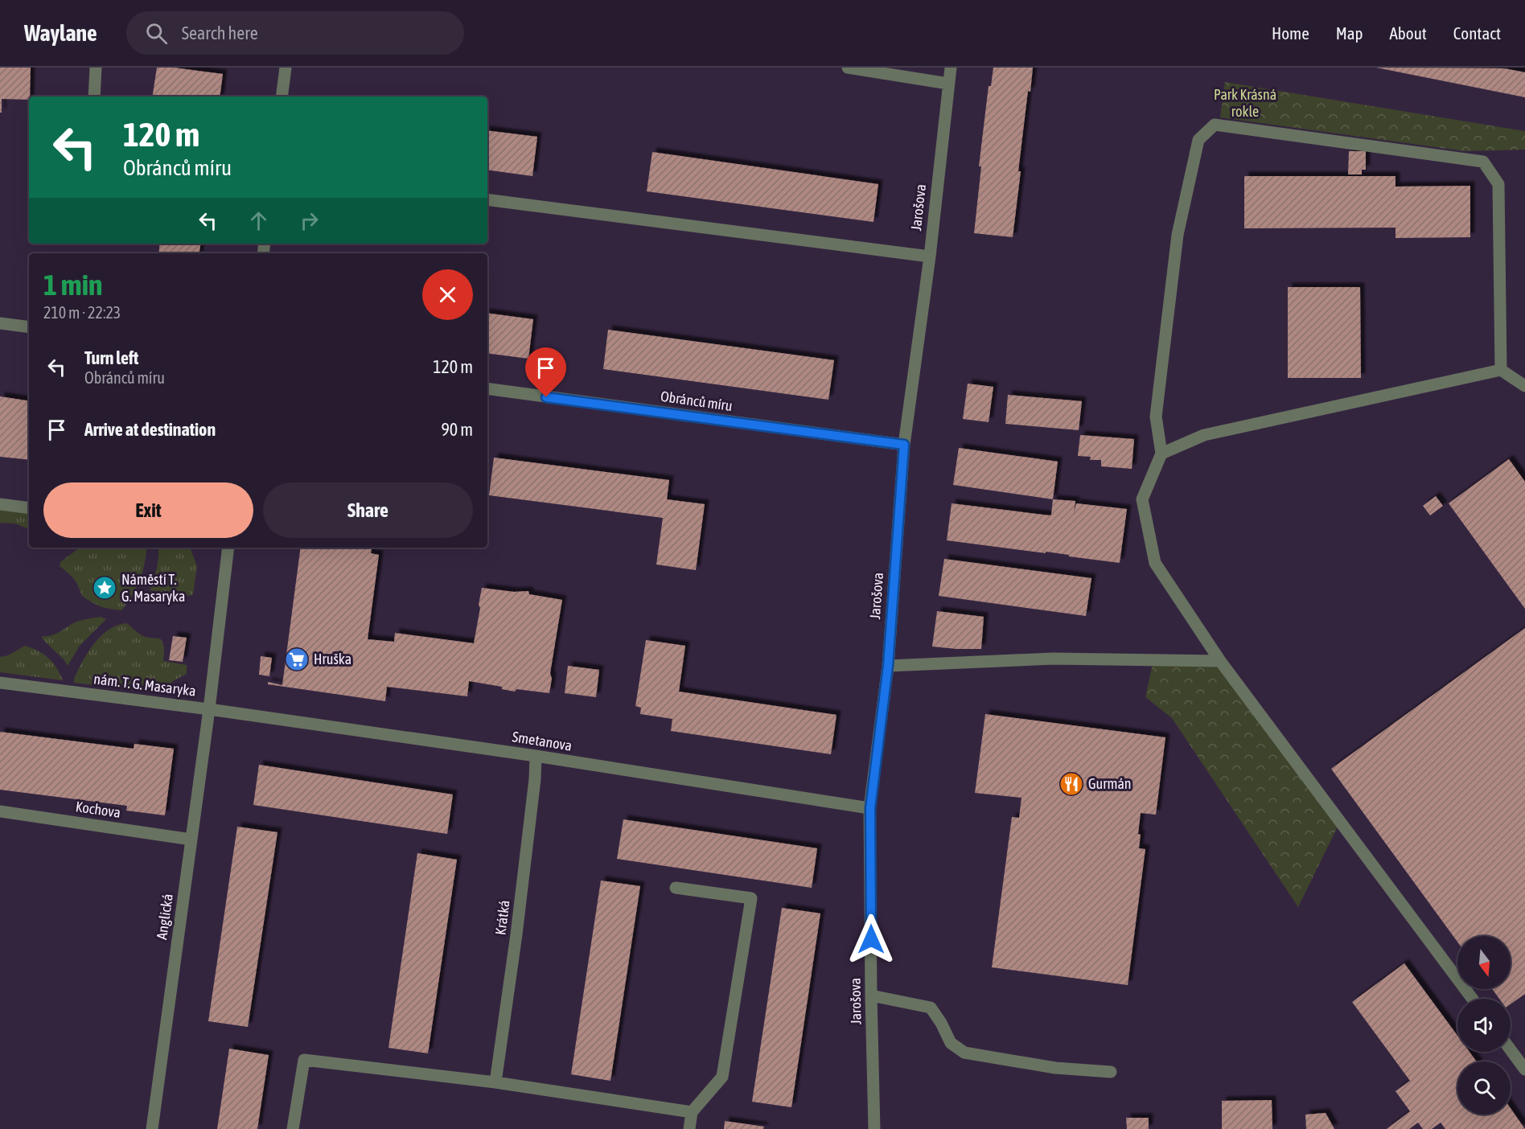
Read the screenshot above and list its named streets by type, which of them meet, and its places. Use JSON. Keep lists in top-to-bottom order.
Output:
{
  "streets": {
    "street": [
      "Jarošova",
      "Obránců míru",
      "nám. T. G. Masaryka",
      "Smetanova",
      "Kochova",
      "Anglická",
      "Krátká"
    ]
  },
  "crossings": [
    ["Jarošova", "Obránců míru"],
    ["Jarošova", "Smetanova"],
    ["nám. T. G. Masaryka", "Smetanova"],
    ["nám. T. G. Masaryka", "Anglická"],
    ["Smetanova", "Anglická"],
    ["Smetanova", "Krátká"],
    ["Kochova", "Anglická"]
  ],
  "parks": ["Park Krásná rokle"],
  "places": {
    "place": ["Náměstí T. G. Masaryka"],
    "supermarket": ["Hruška"],
    "restaurant": ["Gurmán"]
  },
  "north": "bottom",
  "page": {
    "header": "Waylane",
    "search": "Search here",
    "nav": [
      "Home",
      "Map",
      "About",
      "Contact"
    ],
    "turn": ["120 m", "Obránců míru"],
    "heading": ["1 min", "210 m · 22:23"],
    "list": [
      {
        "name": "Turn left",
        "note": "Obránců míru",
        "value": "120 m"
      },
      {
        "name": "Arrive at destination",
        "value": "90 m"
      }
    ],
    "buttons": ["Exit", "Share"]
  }
}
